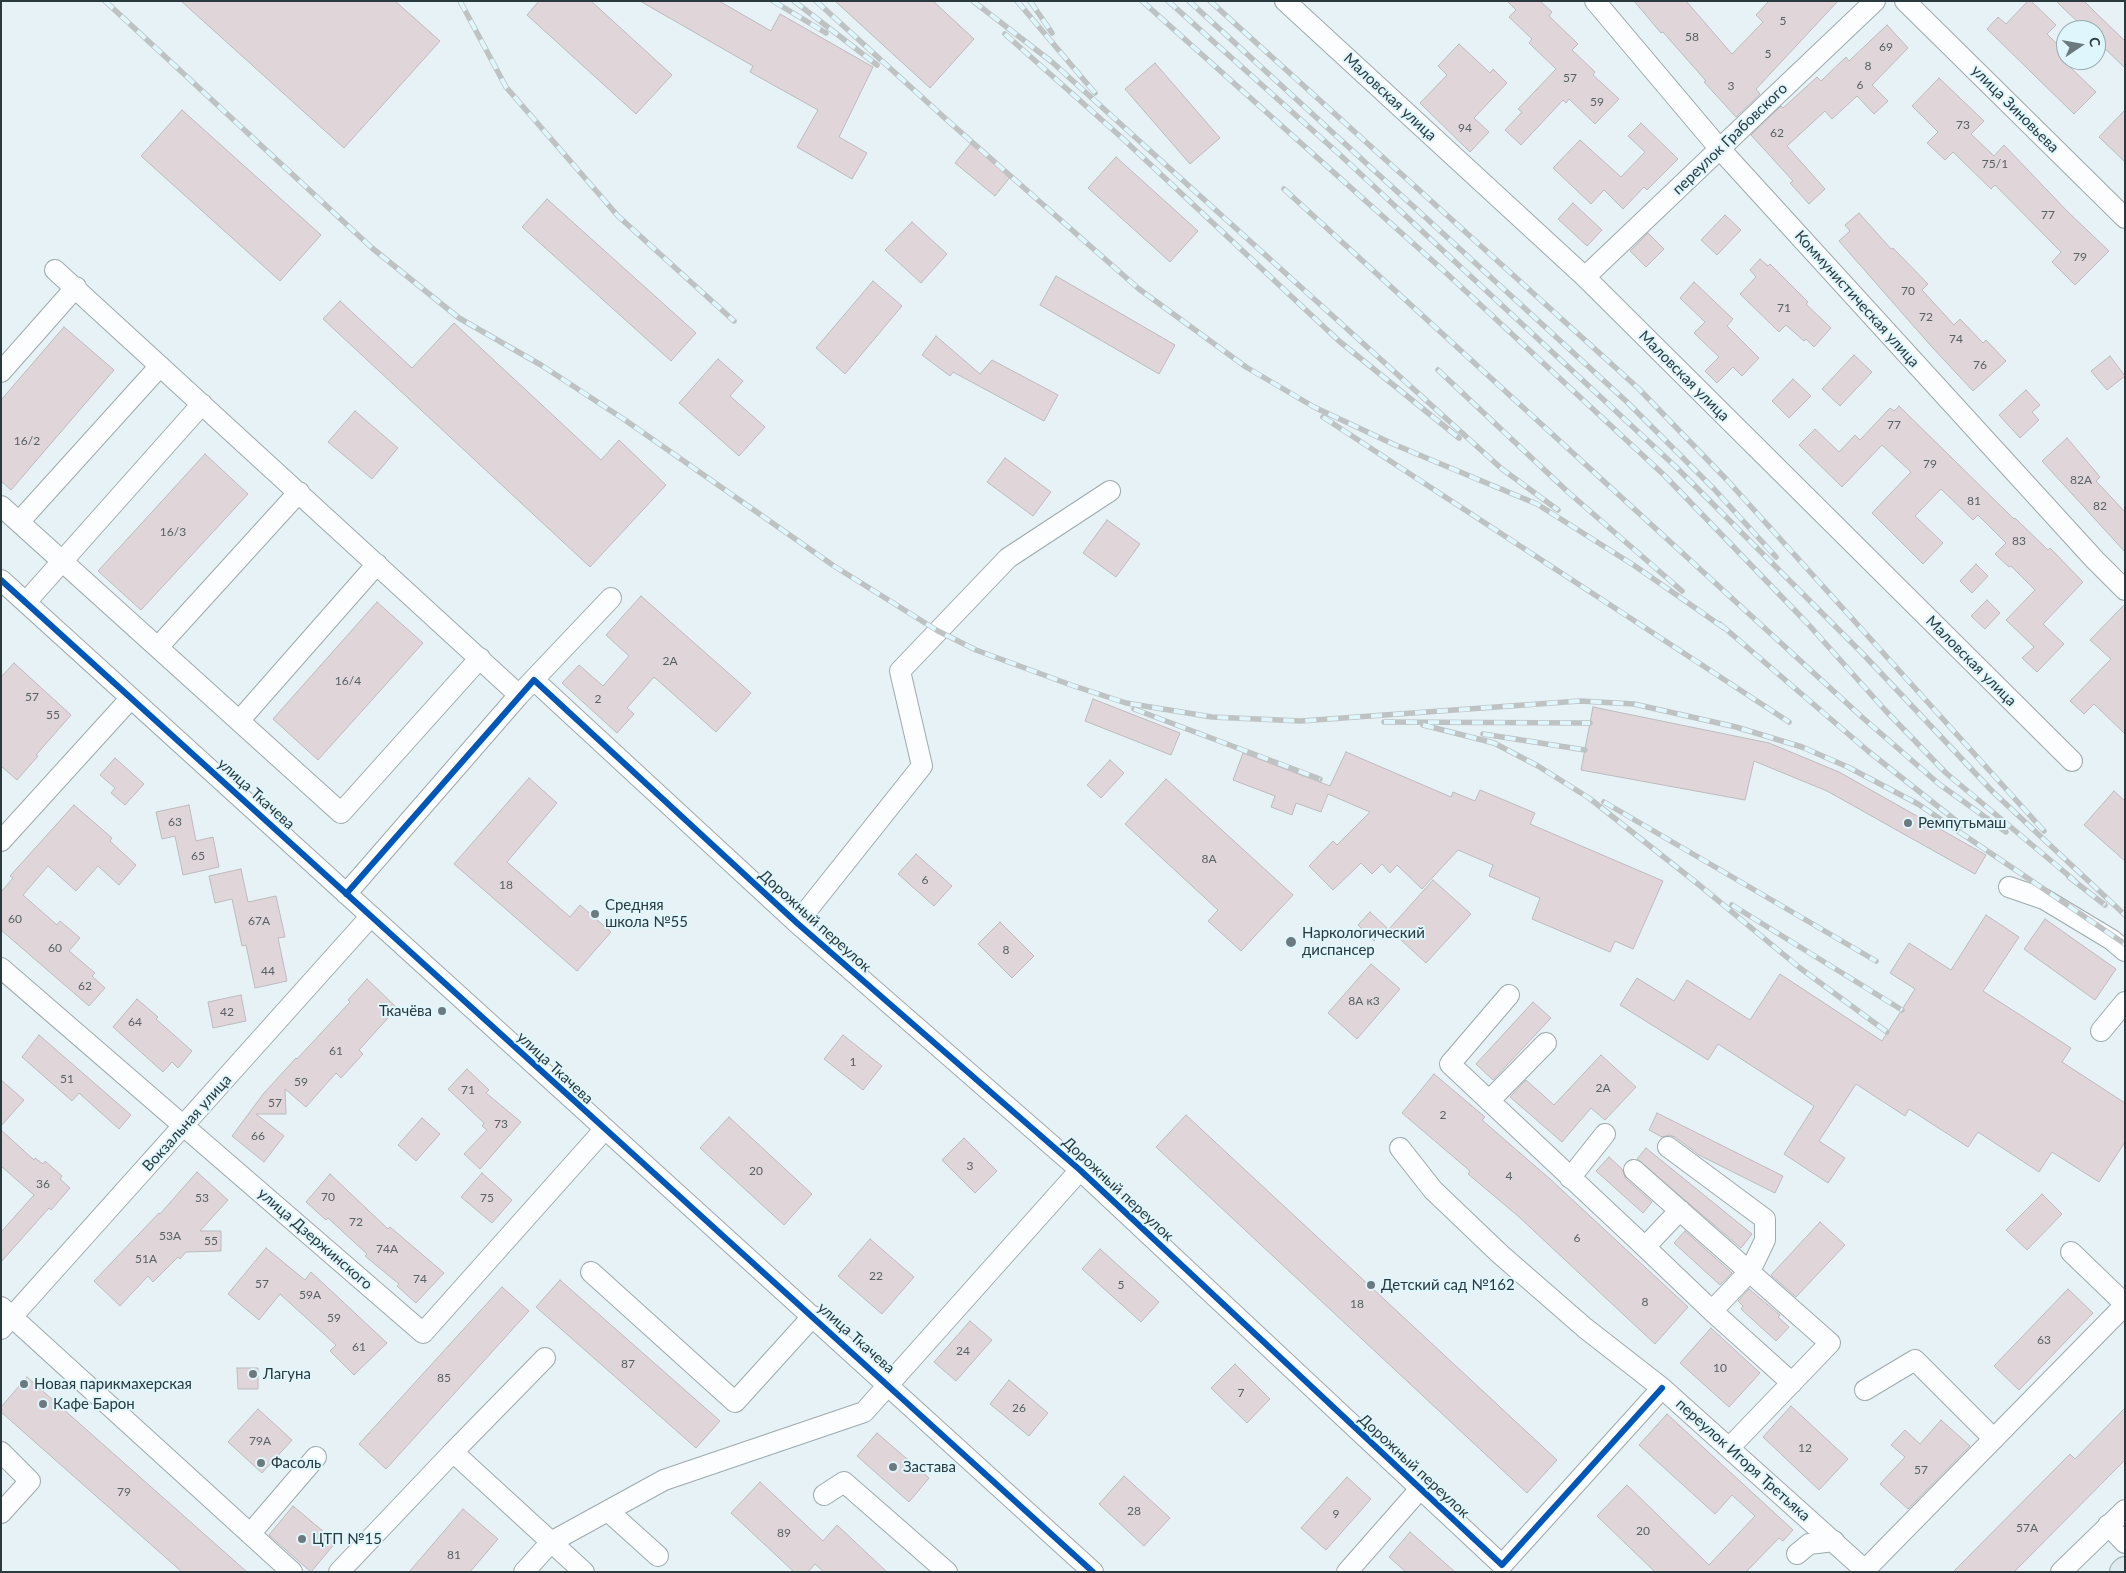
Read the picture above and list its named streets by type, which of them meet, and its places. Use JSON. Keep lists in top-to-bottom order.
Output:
{
  "streets": {
    "street": [
      "Маловская улица",
      "улица Зиновьева",
      "переулок Грабовского",
      "Коммунистическая улица",
      "улица Ткачева",
      "Дорожный переулок",
      "Вокзальная улица",
      "улица Дзержинского",
      "переулок Игоря Третьяка"
    ]
  },
  "crossings": [
    ["Маловская улица", "переулок Грабовского"],
    ["переулок Грабовского", "Коммунистическая улица"],
    ["улица Ткачева", "Вокзальная улица"],
    ["улица Ткачева", "улица Дзержинского"],
    ["Дорожный переулок", "переулок Игоря Третьяка"],
    ["Вокзальная улица", "улица Дзержинского"]
  ],
  "places": [
    "Ремпутьмаш",
    "Средняя школа №55",
    "Наркологический диспансер",
    "Ткачёва",
    "Детский сад №162",
    "Лагуна",
    "Новая парикмахерская",
    "Кафе Барон",
    "Фасоль",
    "Застава",
    "ЦТП №15"
  ],
  "house_numbers": [
    "5",
    "58",
    "69",
    "5",
    "8",
    "57",
    "6",
    "3",
    "59",
    "73",
    "94",
    "62",
    "75/1",
    "77",
    "79",
    "70",
    "71",
    "72",
    "74",
    "76",
    "77",
    "16/2",
    "79",
    "82А",
    "81",
    "82",
    "16/3",
    "83",
    "2А",
    "16/4",
    "57",
    "2",
    "55",
    "63",
    "65",
    "8А",
    "6",
    "18",
    "60",
    "67А",
    "60",
    "8",
    "44",
    "62",
    "8А к3",
    "42",
    "64",
    "61",
    "1",
    "51",
    "59",
    "2А",
    "71",
    "57",
    "2",
    "73",
    "66",
    "3",
    "20",
    "4",
    "36",
    "70",
    "53",
    "75",
    "72",
    "53А",
    "6",
    "55",
    "74А",
    "51А",
    "22",
    "74",
    "57",
    "5",
    "59А",
    "8",
    "18",
    "59",
    "63",
    "61",
    "24",
    "87",
    "10",
    "85",
    "7",
    "26",
    "79А",
    "12",
    "57",
    "79",
    "28",
    "9",
    "57А",
    "20",
    "89",
    "81"
  ],
  "north": "right"
}
